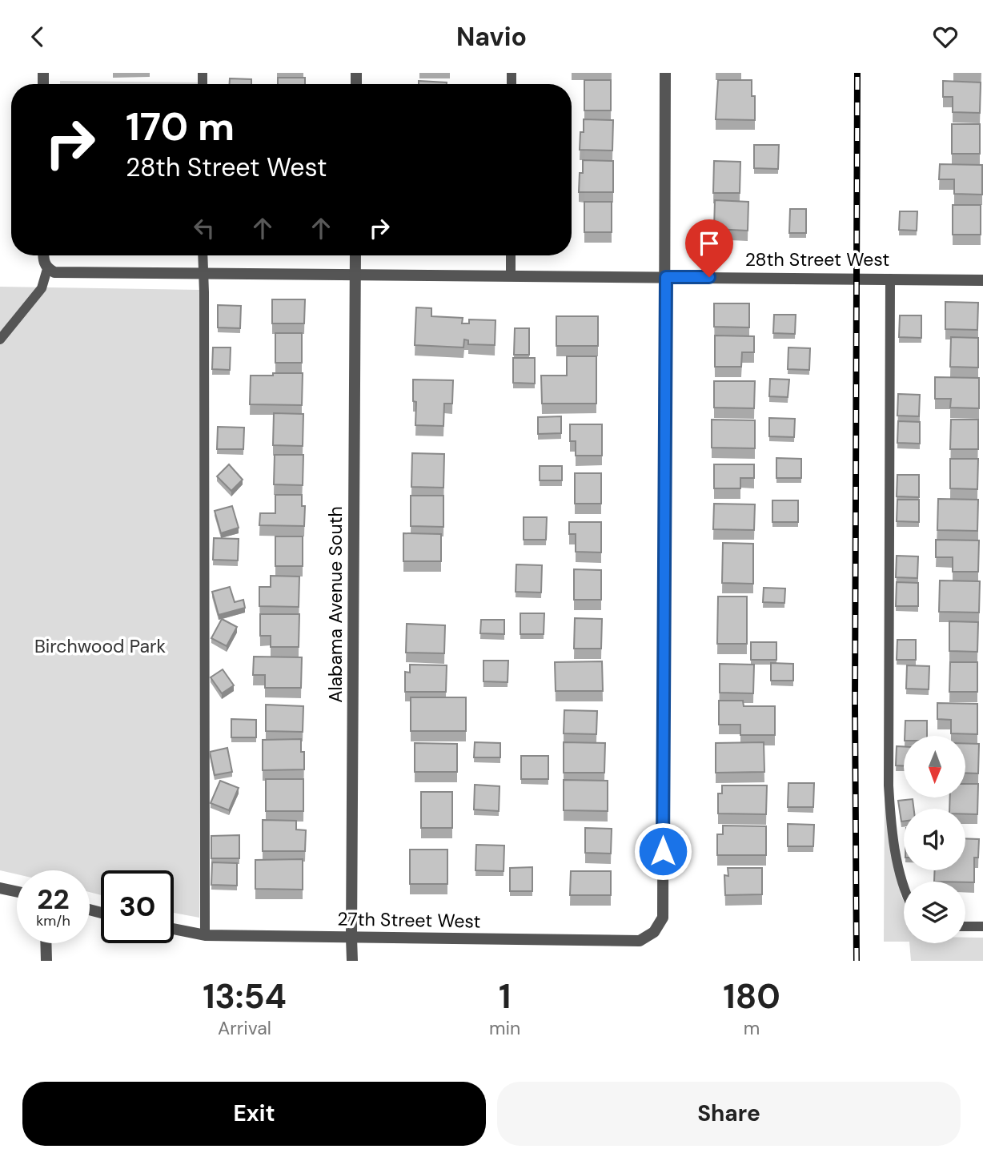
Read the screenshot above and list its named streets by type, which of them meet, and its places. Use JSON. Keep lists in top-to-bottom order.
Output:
{
  "streets": {
    "street": ["28th Street West", "Alabama Avenue South", "27th Street West"]
  },
  "crossings": [
    ["28th Street West", "Alabama Avenue South"],
    ["28th Street West", "27th Street West"],
    ["Alabama Avenue South", "27th Street West"]
  ],
  "parks": ["Birchwood Park"],
  "north": "bottom",
  "page": {
    "header": "Navio",
    "turn": ["170 m", "28th Street West"],
    "speed": "22 km/h",
    "limit": "30",
    "eta": [
      "13:54",
      "Arrival",
      "1",
      "min",
      "180",
      "m"
    ],
    "buttons": ["Exit", "Share"]
  }
}
